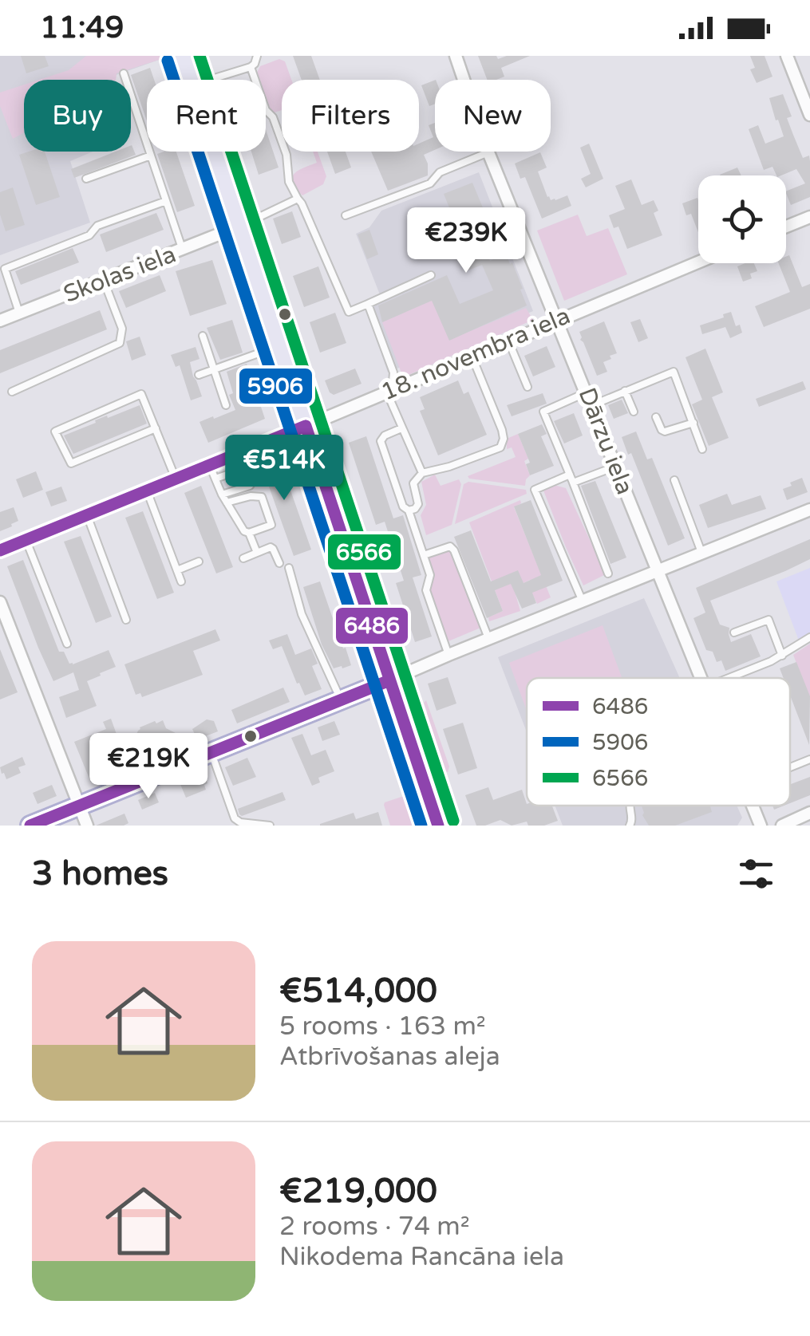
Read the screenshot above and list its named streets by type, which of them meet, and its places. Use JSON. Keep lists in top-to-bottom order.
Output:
{
  "streets": {
    "street": ["Skolas iela", "18. novembra iela", "Dārzu iela"]
  },
  "crossings": [
    ["18. novembra iela", "Dārzu iela"]
  ],
  "lines": ["transit line 6566", "transit line 5906", "transit line 6486"],
  "legend": ["6486", "5906", "6566"],
  "page": {
    "status": "11:49",
    "chip": [
      "Buy",
      "Rent",
      "Filters",
      "New"
    ],
    "price": ["€239K", "€514K", "€219K"],
    "heading": "3 homes",
    "list": [
      {
        "name": "€514,000",
        "note": "5 rooms · 163 m² · Atbrīvošanas aleja"
      },
      {
        "name": "€219,000",
        "note": "2 rooms · 74 m² · Nikodema Rancāna iela"
      }
    ]
  }
}
